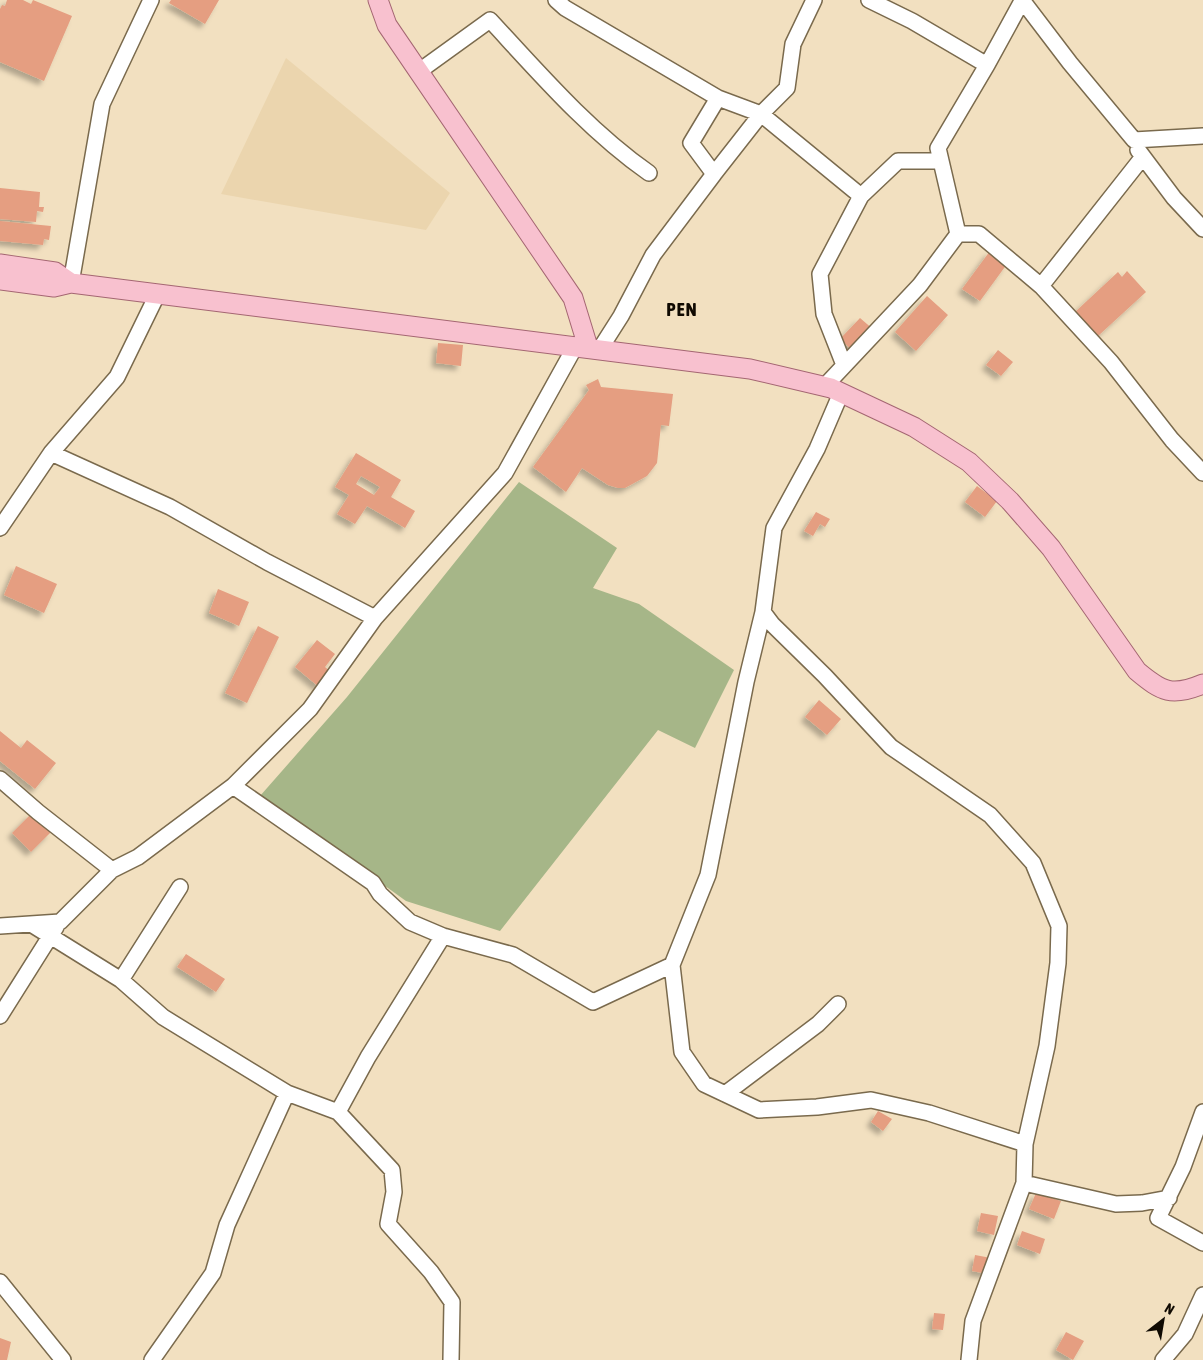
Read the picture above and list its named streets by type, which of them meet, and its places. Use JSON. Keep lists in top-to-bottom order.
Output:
{
  "districts": ["PEN"],
  "north": "top right"
}
